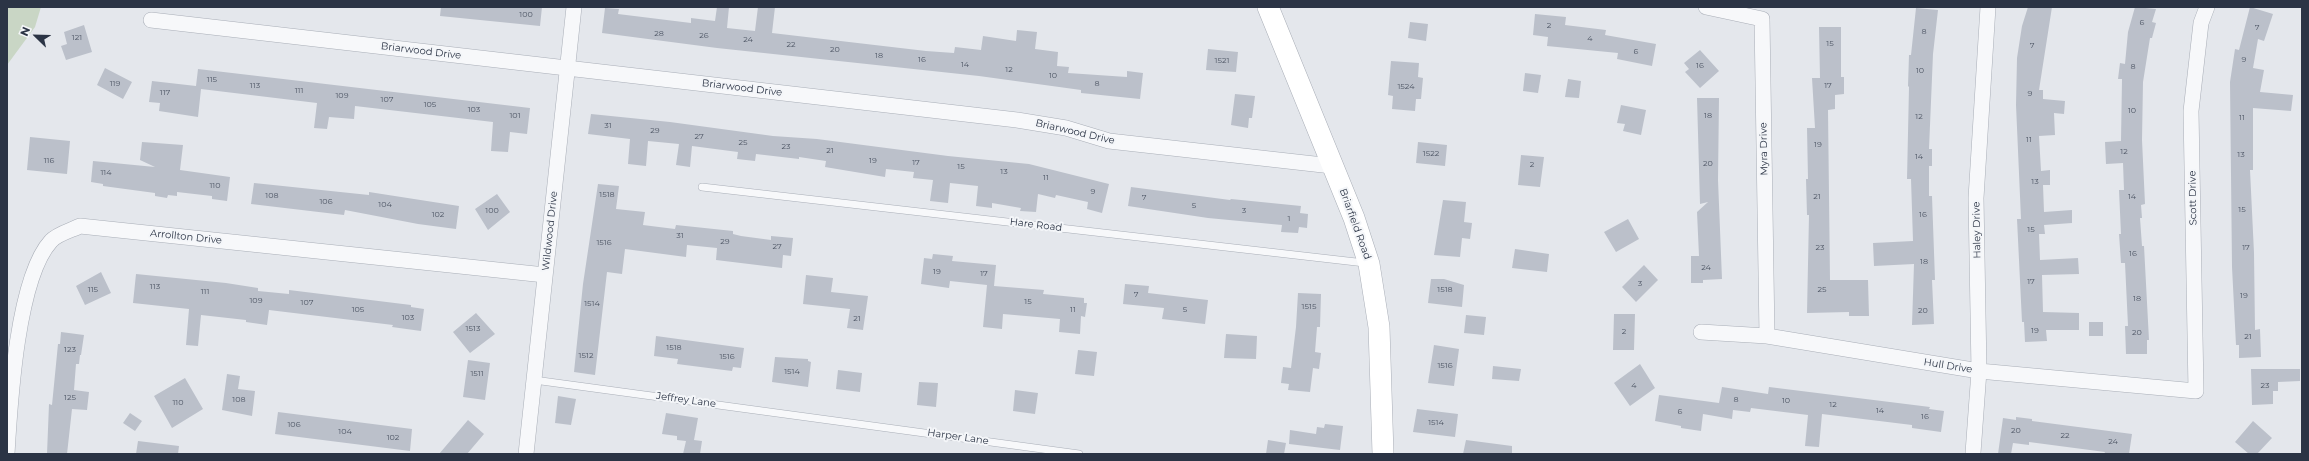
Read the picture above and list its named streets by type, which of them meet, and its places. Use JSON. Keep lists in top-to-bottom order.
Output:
{
  "streets": {
    "main road": ["Briarfield Road"],
    "street": [
      "Briarwood Drive",
      "Myra Drive",
      "Scott Drive",
      "Haley Drive",
      "Wildwood Drive",
      "Arrollton Drive",
      "Hull Drive"
    ],
    "lane": ["Hare Road", "Jeffrey Lane", "Harper Lane"]
  },
  "crossings": [
    ["Briarwood Drive", "Briarfield Road"],
    ["Briarwood Drive", "Wildwood Drive"],
    ["Myra Drive", "Hull Drive"],
    ["Scott Drive", "Hull Drive"],
    ["Briarfield Road", "Hare Road"],
    ["Haley Drive", "Hull Drive"],
    ["Wildwood Drive", "Arrollton Drive"],
    ["Wildwood Drive", "Jeffrey Lane"],
    ["Jeffrey Lane", "Harper Lane"]
  ],
  "house_numbers": [
    "100",
    "6",
    "2",
    "7",
    "8",
    "28",
    "26",
    "121",
    "4",
    "24",
    "15",
    "22",
    "7",
    "20",
    "6",
    "18",
    "16",
    "9",
    "1521",
    "14",
    "16",
    "8",
    "12",
    "10",
    "10",
    "115",
    "119",
    "8",
    "113",
    "17",
    "1524",
    "111",
    "117",
    "9",
    "109",
    "107",
    "105",
    "103",
    "10",
    "101",
    "18",
    "12",
    "11",
    "31",
    "29",
    "27",
    "11",
    "25",
    "19",
    "23",
    "21",
    "12",
    "1522",
    "13",
    "14",
    "116",
    "19",
    "17",
    "20",
    "2",
    "15",
    "13",
    "114",
    "11",
    "13",
    "110",
    "9",
    "1518",
    "108",
    "21",
    "14",
    "7",
    "106",
    "104",
    "5",
    "15",
    "100",
    "3",
    "102",
    "16",
    "1",
    "15",
    "31",
    "29",
    "1516",
    "27",
    "23",
    "17",
    "16",
    "18",
    "24",
    "19",
    "17",
    "17",
    "3",
    "113",
    "115",
    "1518",
    "25",
    "111",
    "7",
    "19",
    "18",
    "109",
    "15",
    "107",
    "1514",
    "1515",
    "105",
    "11",
    "5",
    "20",
    "103",
    "21",
    "1513",
    "19",
    "2",
    "20",
    "21",
    "1518",
    "123",
    "1512",
    "1516",
    "1516",
    "1514",
    "1511",
    "4",
    "23",
    "125",
    "108",
    "8",
    "10",
    "110",
    "12",
    "14",
    "6",
    "16",
    "1514",
    "106",
    "20",
    "104",
    "22",
    "102",
    "24"
  ],
  "north": "top left"
}
